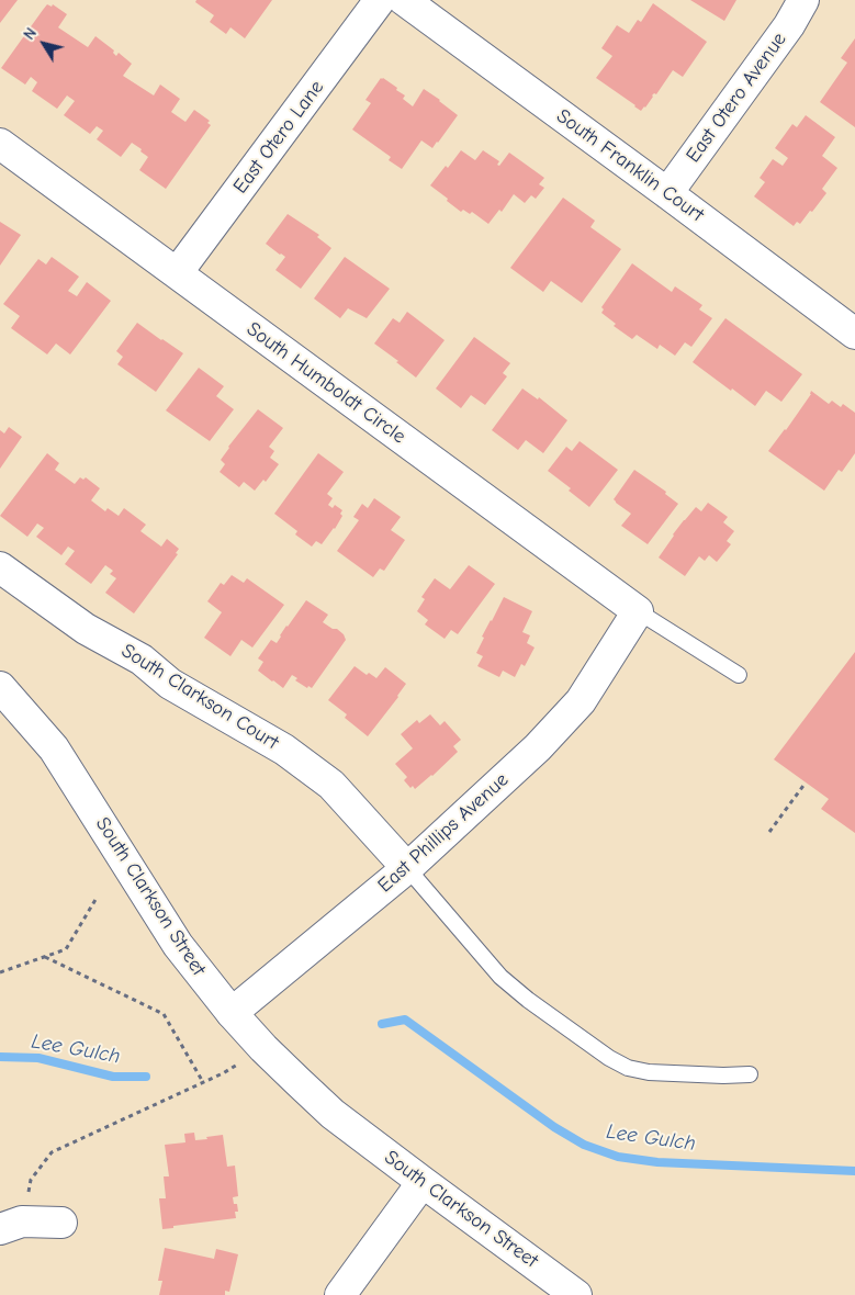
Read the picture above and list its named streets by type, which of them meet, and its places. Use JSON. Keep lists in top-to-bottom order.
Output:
{
  "streets": {
    "street": [
      "East Otero Avenue",
      "East Otero Lane",
      "South Franklin Court",
      "South Humboldt Circle",
      "South Clarkson Court",
      "East Phillips Avenue",
      "South Clarkson Street"
    ]
  },
  "crossings": [
    ["East Otero Avenue", "South Franklin Court"],
    ["East Otero Lane", "South Humboldt Circle"],
    ["South Humboldt Circle", "East Phillips Avenue"],
    ["South Clarkson Court", "East Phillips Avenue"],
    ["East Phillips Avenue", "South Clarkson Street"]
  ],
  "water": ["Lee Gulch"],
  "north": "top left"
}
